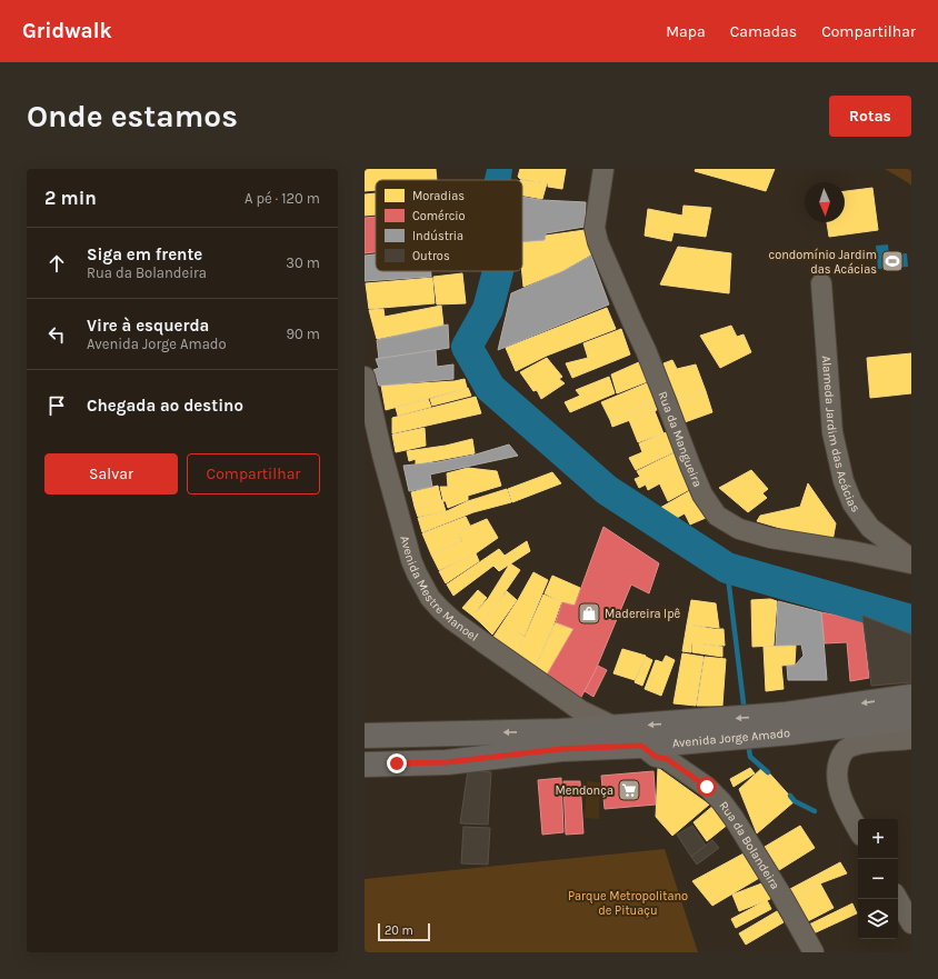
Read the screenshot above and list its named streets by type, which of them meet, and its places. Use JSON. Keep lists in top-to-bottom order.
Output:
{
  "streets": {
    "main road": ["Avenida Jorge Amado"],
    "street": [
      "Alameda Jardim das Acácias",
      "Rua da Mangueira",
      "Avenida Mestre Manoel",
      "Rua da Bolandeira"
    ]
  },
  "crossings": [
    ["Avenida Mestre Manoel", "Avenida Jorge Amado"],
    ["Avenida Jorge Amado", "Rua da Bolandeira"]
  ],
  "parks": ["Parque Metropolitano de Pituaçu"],
  "places": {
    "sports": ["condomínio Jardim das Acácias"],
    "shop": ["Madereira Ipê"],
    "supermarket": ["Mendonça"]
  },
  "legend": [
    "Moradias",
    "Comércio",
    "Indústria",
    "Outros"
  ],
  "scale_bar": "20 m",
  "north": "bottom",
  "page": {
    "header": "Gridwalk",
    "nav": ["Mapa", "Camadas", "Compartilhar"],
    "buttons": [
      "Rotas",
      ["Salvar", "Compartilhar"]
    ],
    "title": "Onde estamos",
    "heading": ["2 min", "A pé · 120 m"],
    "list": [
      ["Siga em frente", "Rua da Bolandeira", "30 m"],
      ["Vire à esquerda", "Avenida Jorge Amado", "90 m"],
      "Chegada ao destino"
    ],
    "map_buttons": ["+", "−"],
    "scale": "20 m"
  }
}
